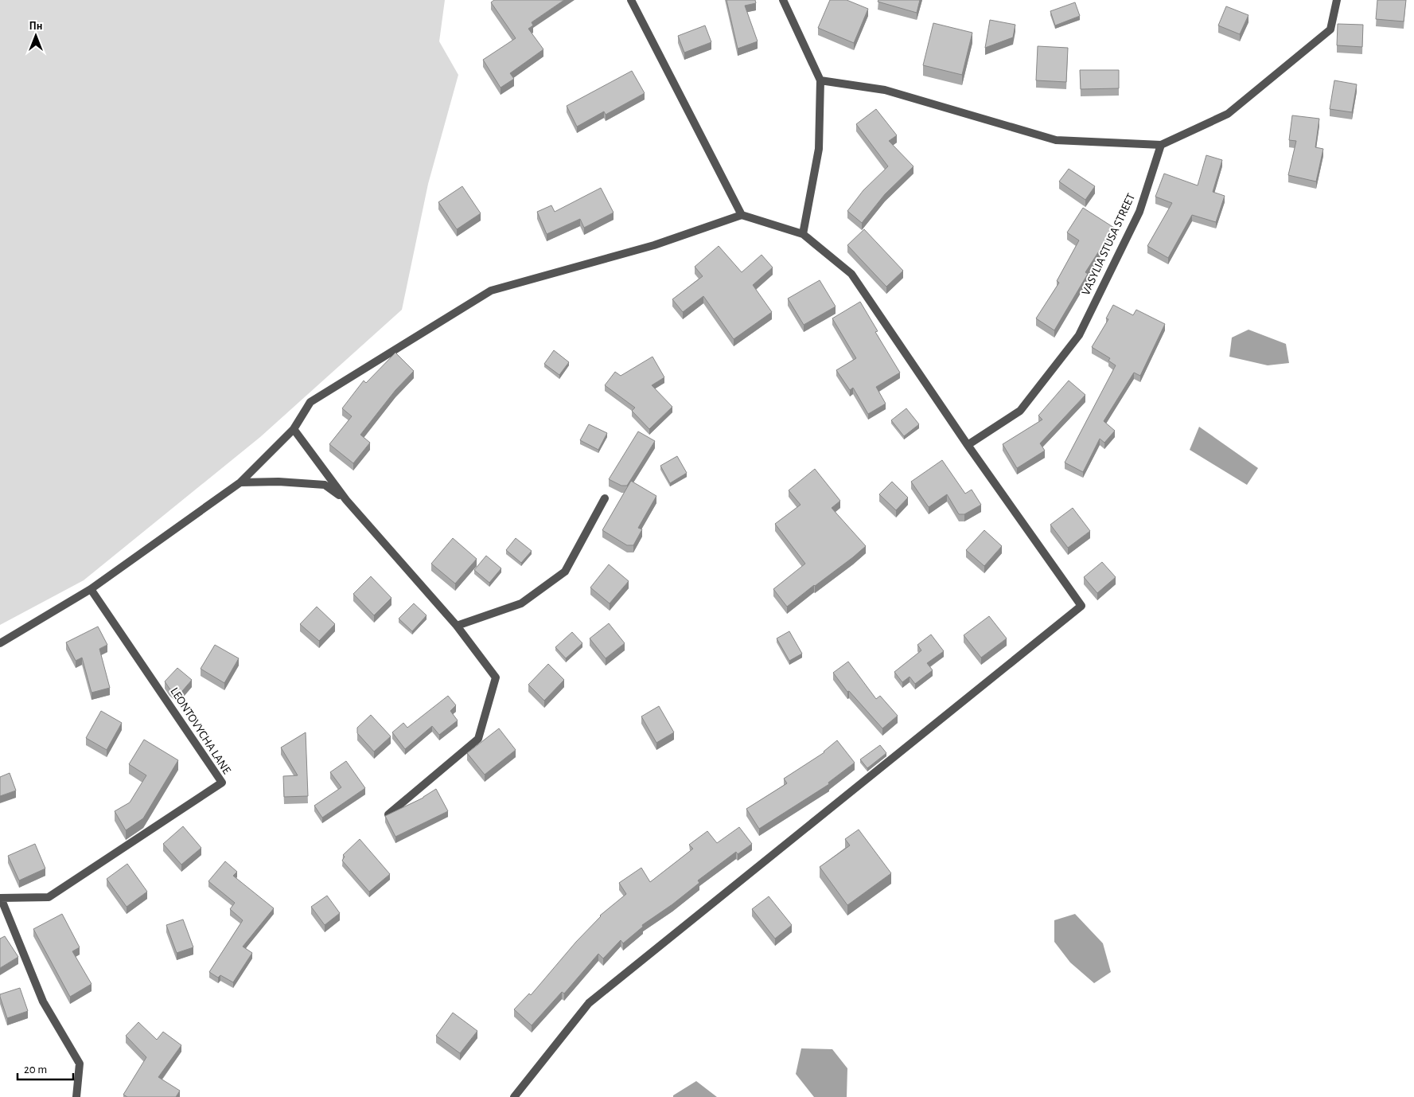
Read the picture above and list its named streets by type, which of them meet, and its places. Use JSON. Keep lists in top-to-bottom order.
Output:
{
  "streets": {
    "street": ["VASYLIA STUSA STREET", "LEONTOVYCHA LANE"]
  },
  "scale_bar": "20 m",
  "north": "top"
}
